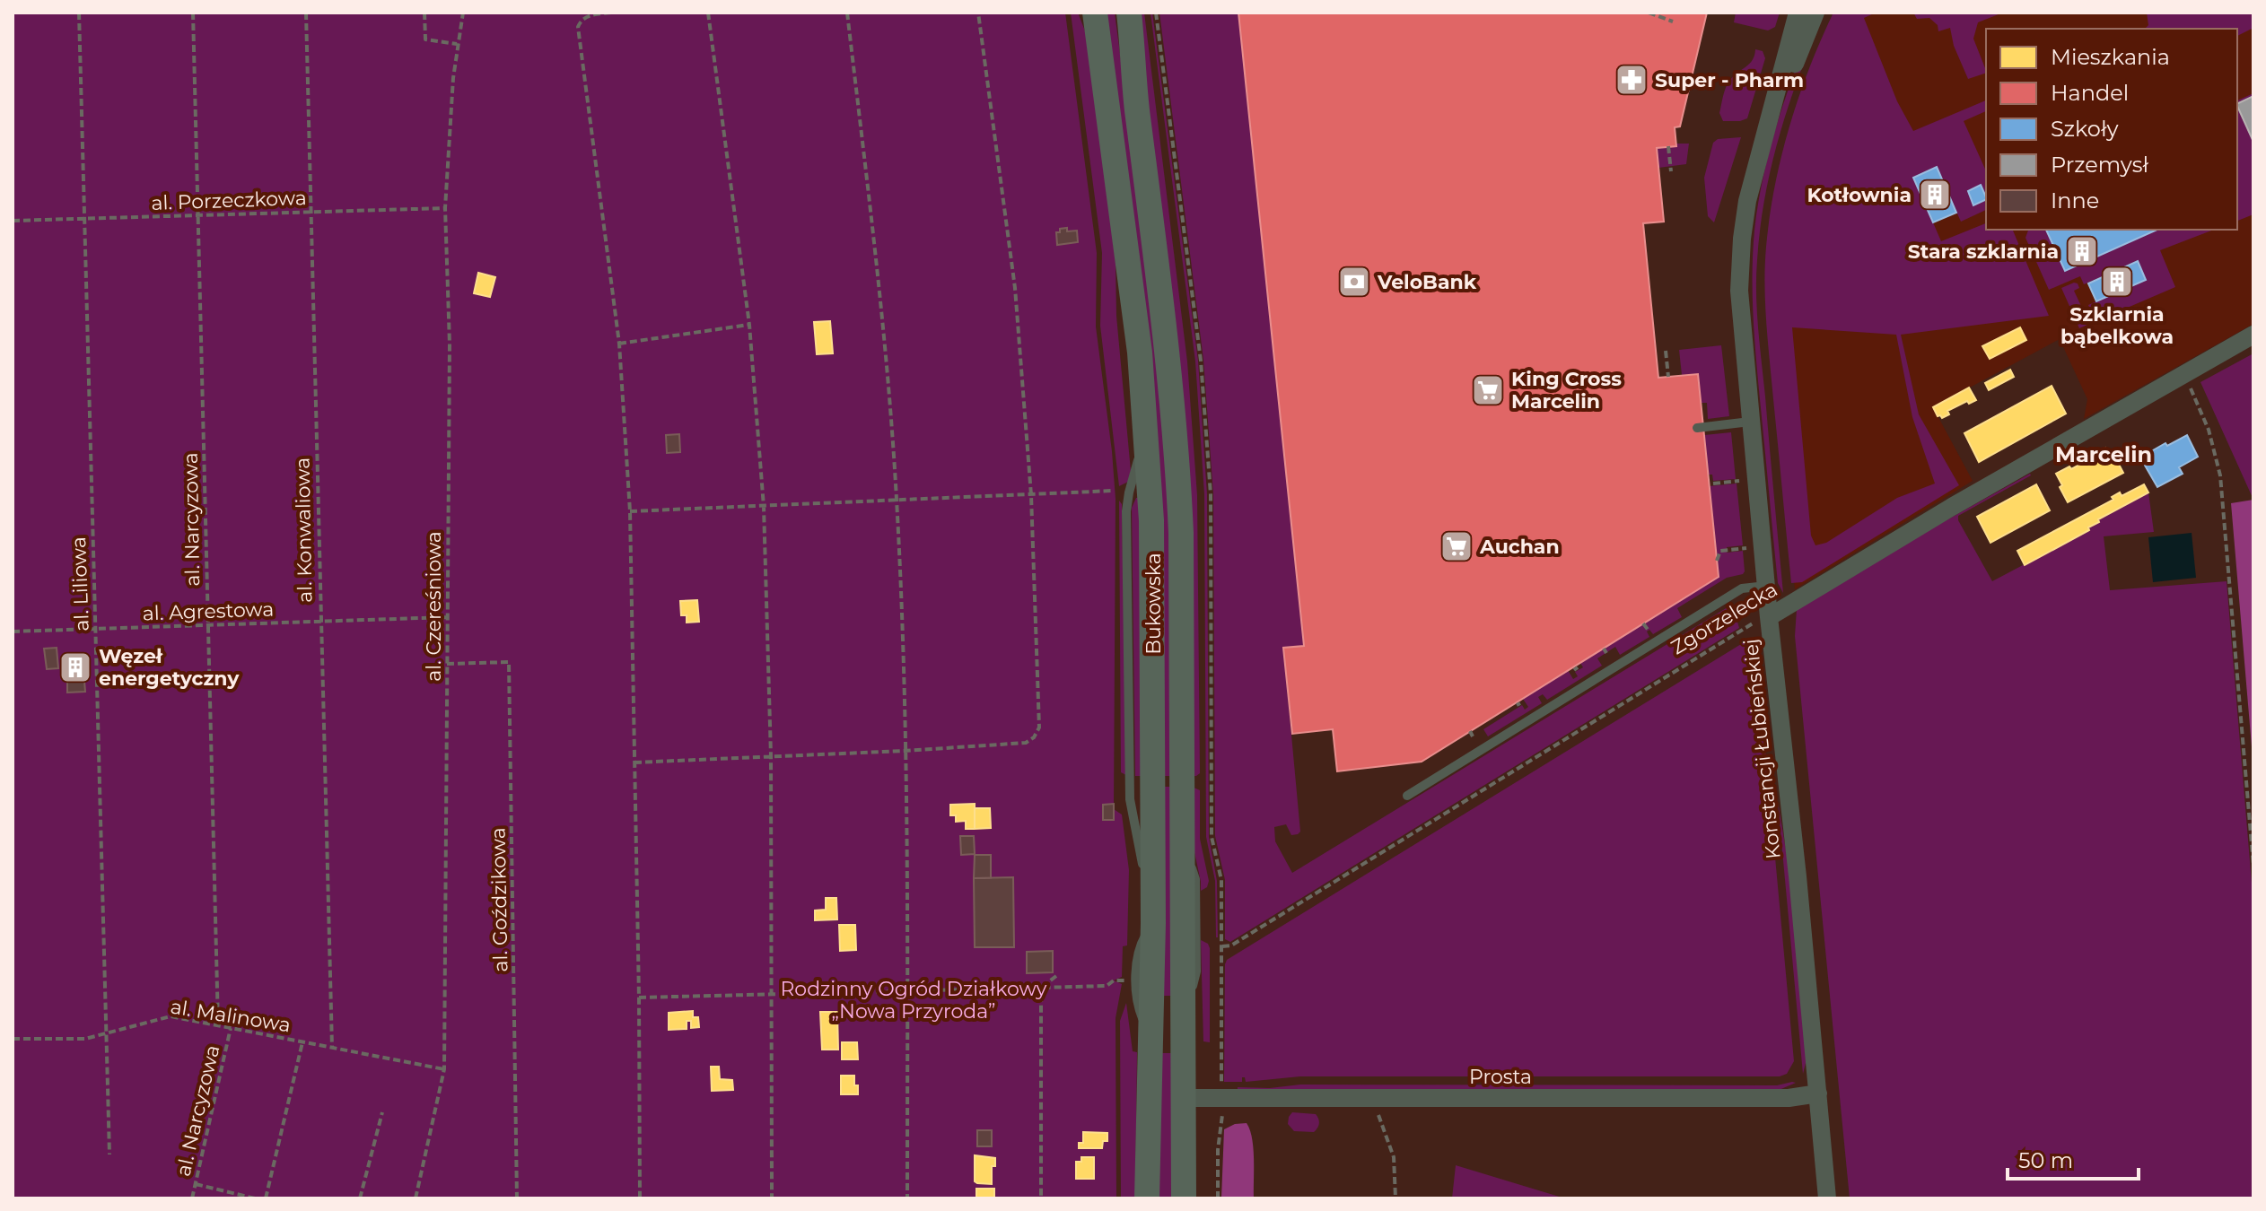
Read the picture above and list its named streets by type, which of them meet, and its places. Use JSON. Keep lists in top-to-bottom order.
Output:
{
  "streets": {
    "main road": ["Bukowska"],
    "street": ["Zgorzelecka", "Konstancji Łubieńskiej", "Prosta"],
    "path": [
      "al. Porzeczkowa",
      "al. Narcyzowa",
      "al. Konwaliowa",
      "al. Liliowa",
      "al. Czereśniowa",
      "al. Agrestowa",
      "al. Goździkowa",
      "al. Malinowa"
    ]
  },
  "crossings": [
    ["al. Porzeczkowa", "al. Narcyzowa"],
    ["al. Porzeczkowa", "al. Konwaliowa"],
    ["al. Porzeczkowa", "al. Liliowa"],
    ["al. Porzeczkowa", "al. Czereśniowa"],
    ["al. Narcyzowa", "al. Agrestowa"],
    ["al. Narcyzowa", "al. Malinowa"],
    ["al. Konwaliowa", "al. Agrestowa"],
    ["al. Konwaliowa", "al. Malinowa"],
    ["al. Liliowa", "al. Agrestowa"],
    ["al. Liliowa", "al. Malinowa"],
    ["Bukowska", "Prosta"],
    ["al. Czereśniowa", "al. Agrestowa"],
    ["al. Czereśniowa", "al. Goździkowa"],
    ["al. Czereśniowa", "al. Malinowa"],
    ["Zgorzelecka", "Konstancji Łubieńskiej"],
    ["Konstancji Łubieńskiej", "Prosta"]
  ],
  "districts": ["Marcelin"],
  "parks": ["Rodzinny Ogród Działkowy „Nowa Przyroda”"],
  "places": {
    "pharmacy": ["Super - Pharm"],
    "building": [
      "Kotłownia",
      "Stara szklarnia",
      "Szklarnia bąbelkowa",
      "Węzeł energetyczny"
    ],
    "bank": ["VeloBank"],
    "supermarket": ["King Cross Marcelin", "Auchan"]
  },
  "legend": [
    "Mieszkania",
    "Handel",
    "Szkoły",
    "Przemysł",
    "Inne"
  ],
  "scale_bar": "50 m"
}
